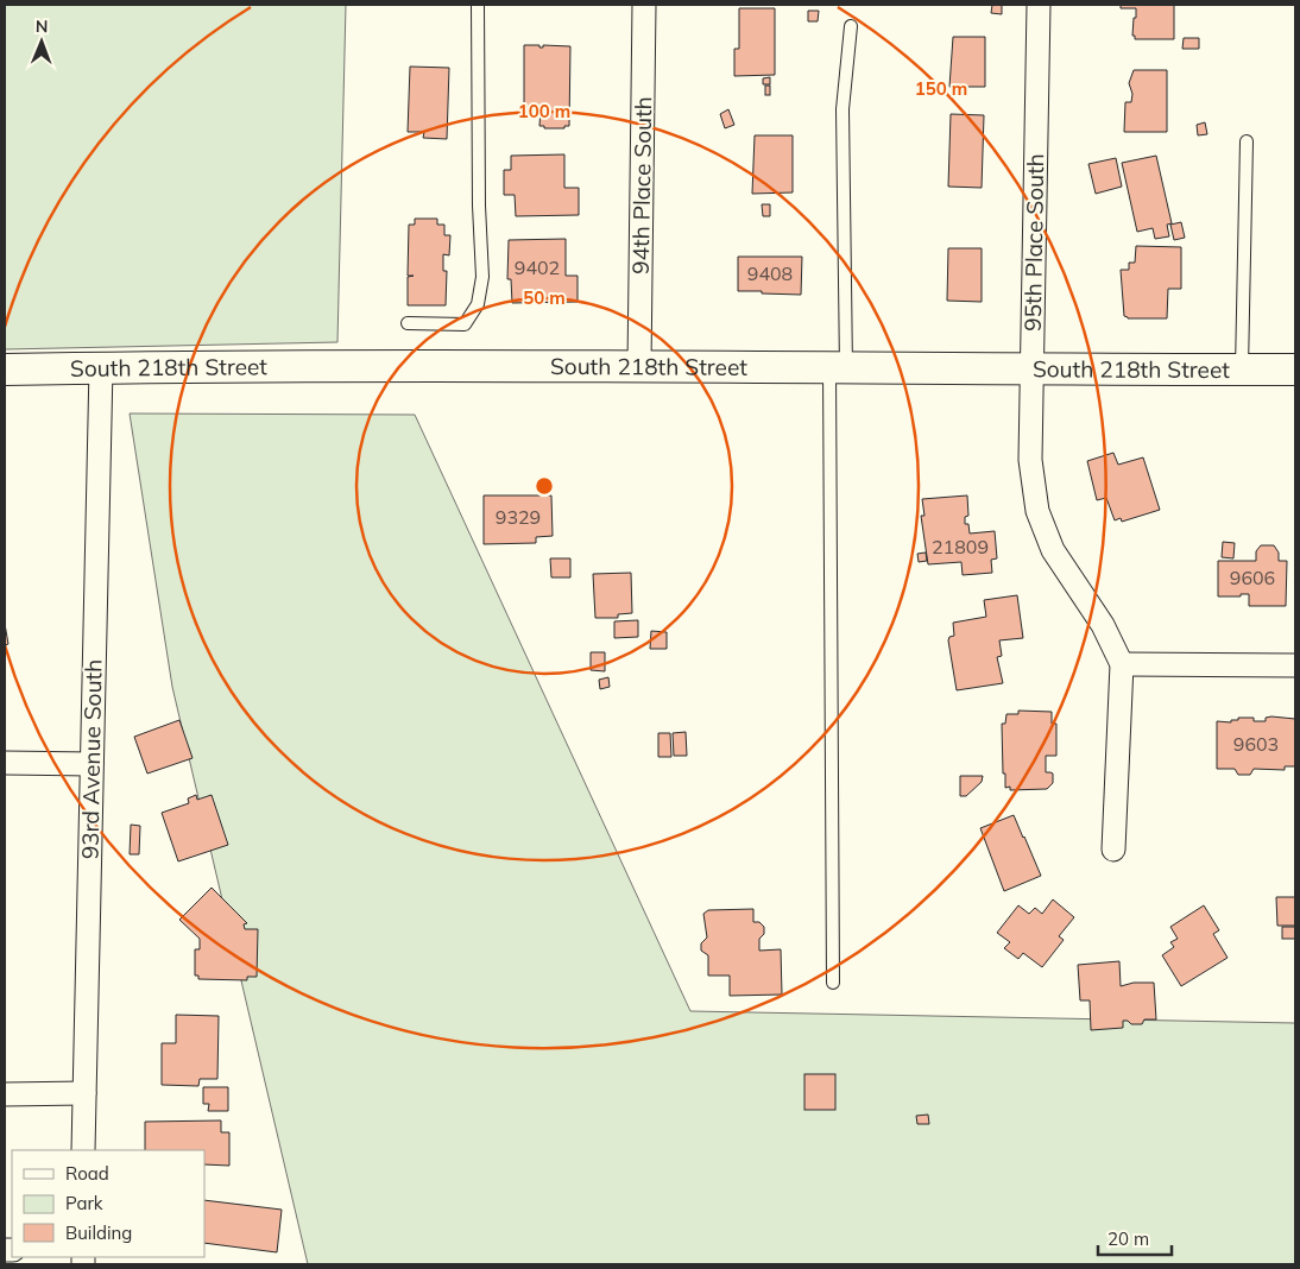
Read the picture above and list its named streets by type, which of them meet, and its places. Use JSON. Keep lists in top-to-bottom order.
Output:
{
  "streets": {
    "street": [
      "94th Place South",
      "95th Place South",
      "South 218th Street",
      "93rd Avenue South"
    ]
  },
  "crossings": [
    ["94th Place South", "South 218th Street"],
    ["95th Place South", "South 218th Street"],
    ["South 218th Street", "93rd Avenue South"]
  ],
  "house_numbers": [
    "9402",
    "9408",
    "9329",
    "21809",
    "9606",
    "9603"
  ],
  "legend": ["Road", "Park", "Building"],
  "scale_bar": "20 m",
  "north": "top",
  "rings": ["150 m", "100 m", "50 m"]
}
